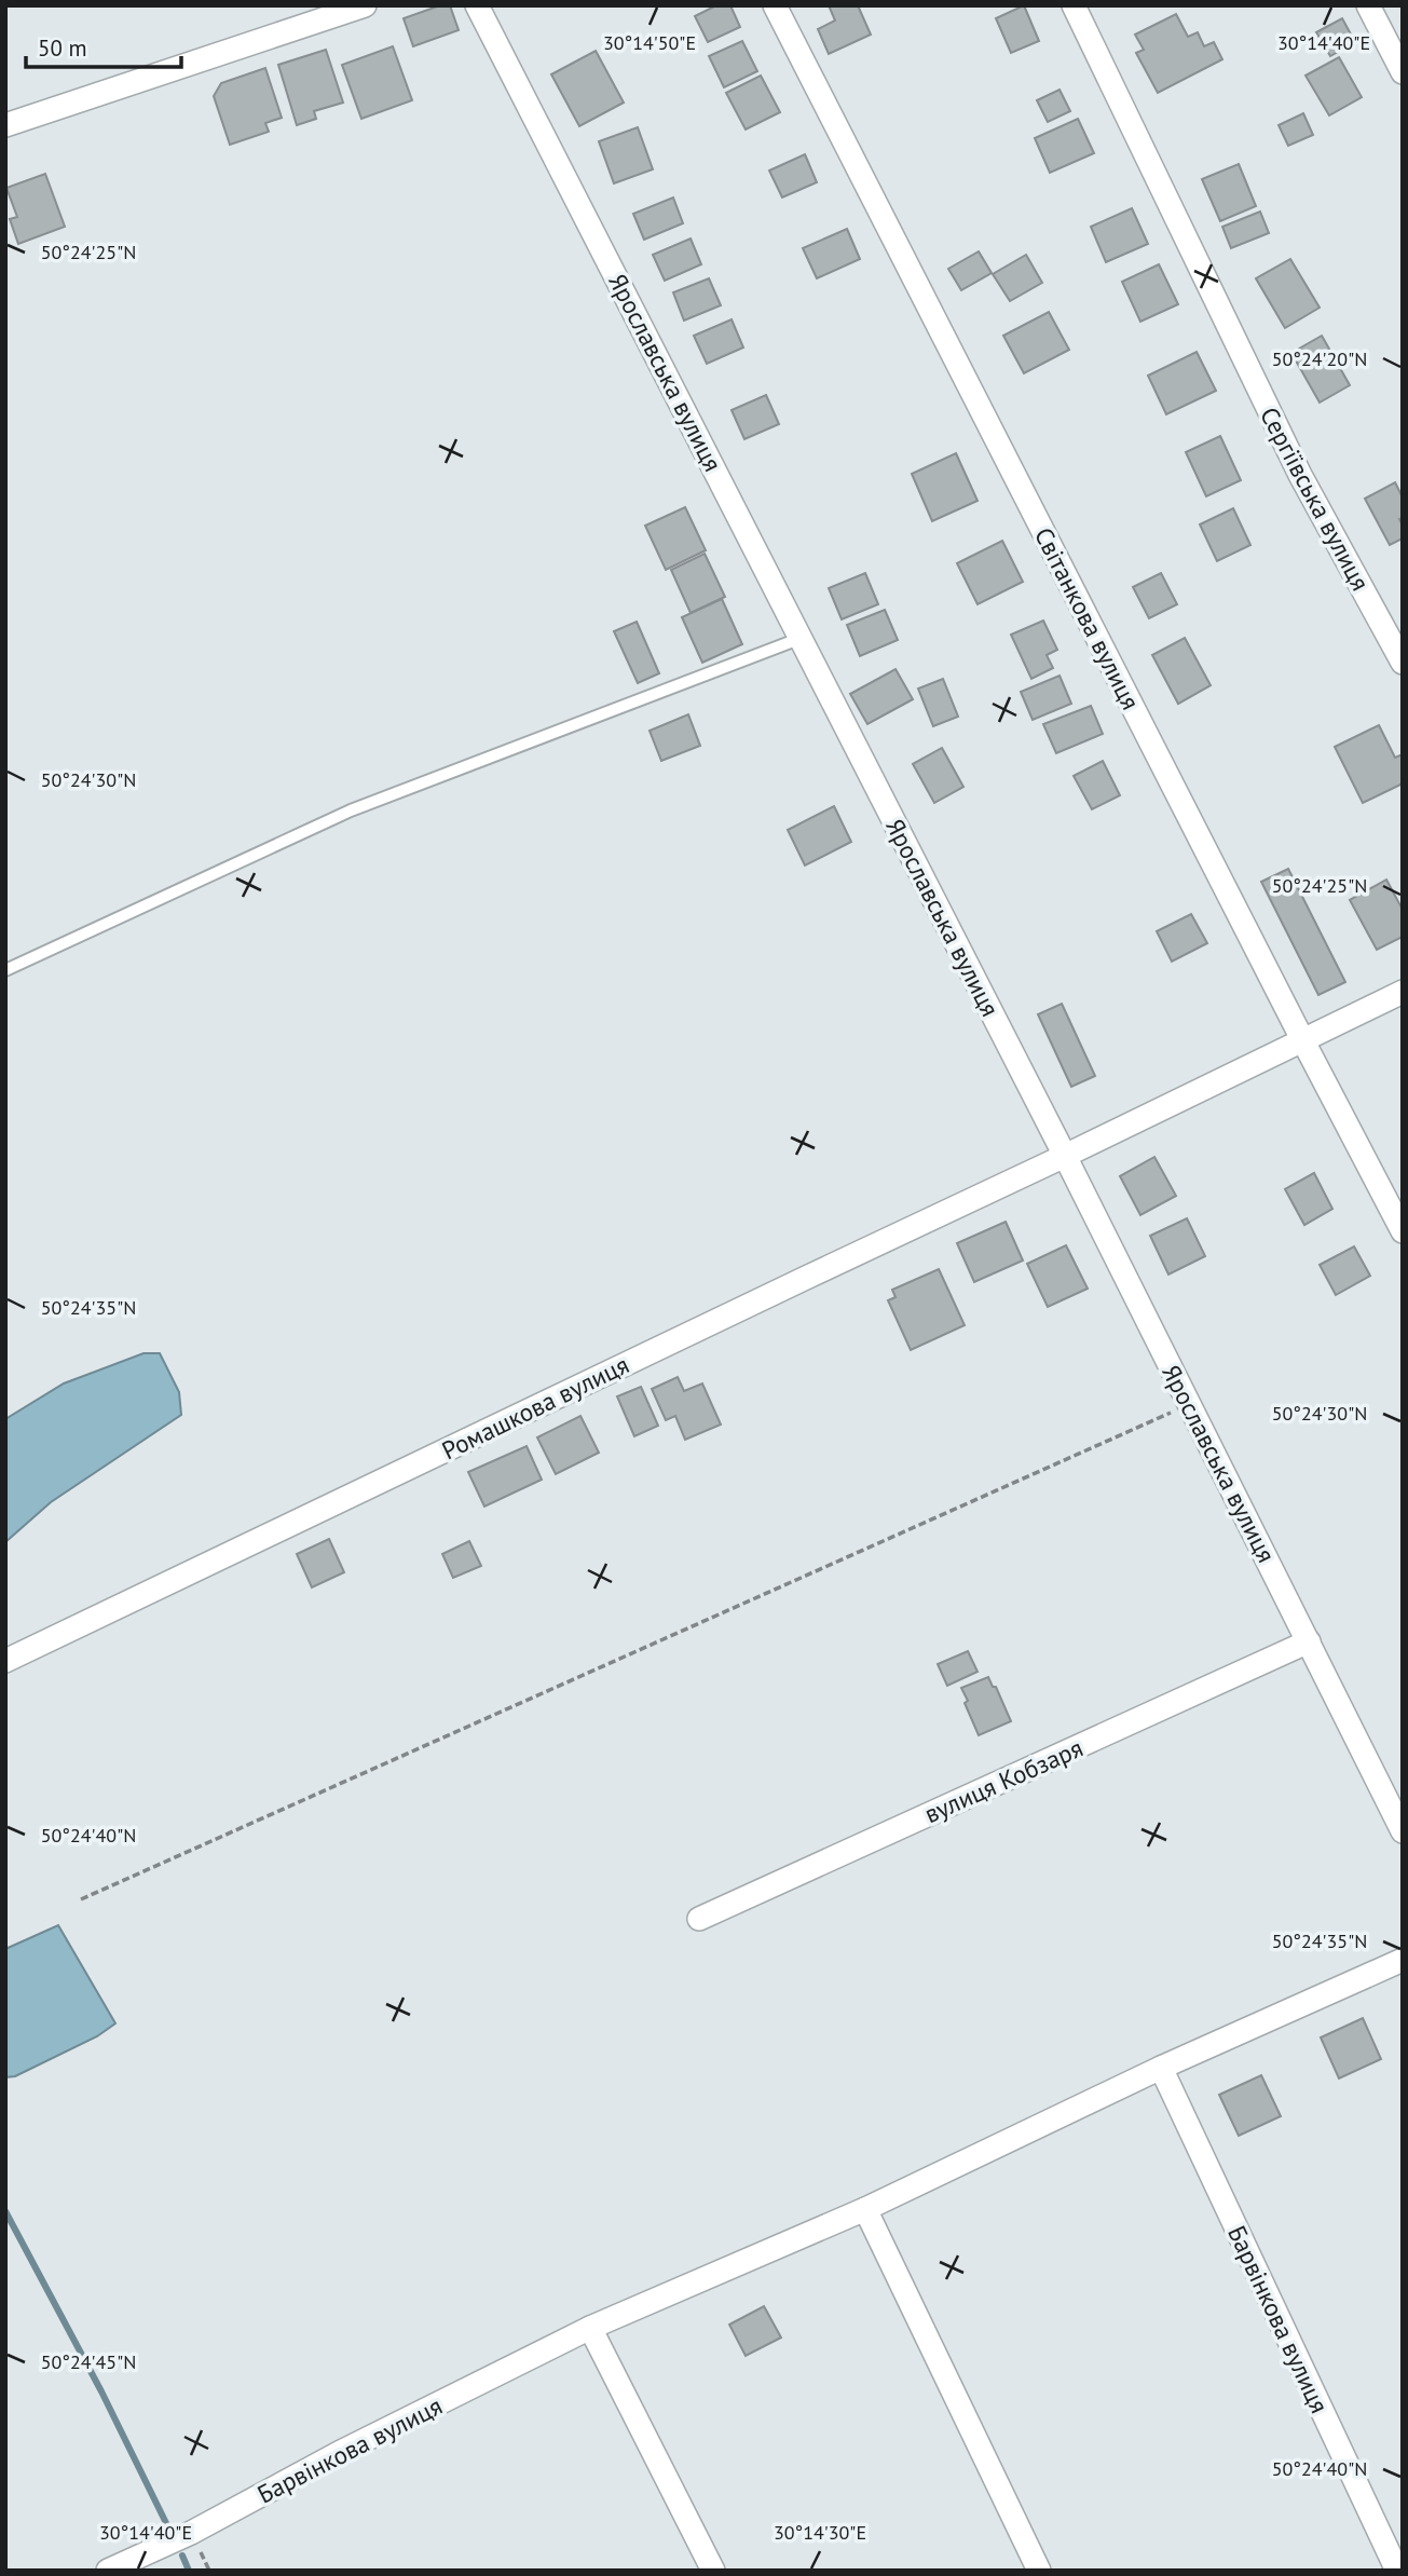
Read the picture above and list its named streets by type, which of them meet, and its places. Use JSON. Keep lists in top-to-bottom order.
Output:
{
  "streets": {
    "street": [
      "Ярославська вулиця",
      "Сергіївська вулиця",
      "Світанкова вулиця",
      "Ромашкова вулиця",
      "вулиця Кобзаря",
      "Барвінкова вулиця"
    ]
  },
  "crossings": [
    ["Ярославська вулиця", "Ромашкова вулиця"],
    ["Ярославська вулиця", "вулиця Кобзаря"],
    ["Світанкова вулиця", "Ромашкова вулиця"]
  ],
  "scale_bar": "50 m",
  "coordinates": [
    "30°14'50\"E",
    "30°14'40\"E",
    "50°24'25\"N",
    "50°24'20\"N",
    "50°24'30\"N",
    "50°24'35\"N",
    "50°24'40\"N",
    "50°24'45\"N",
    "30°14'30\"E"
  ]
}
